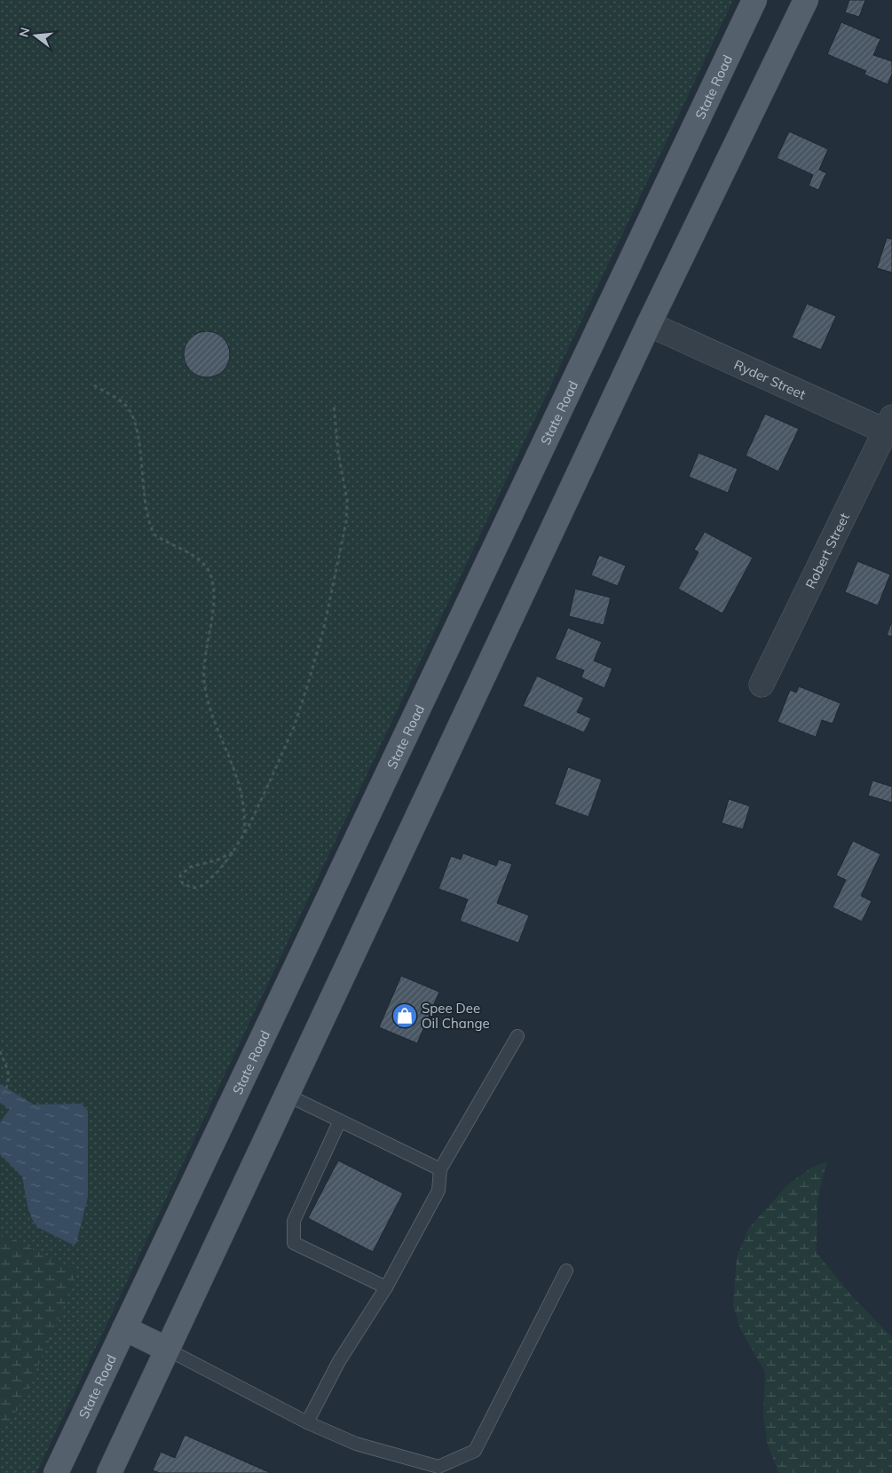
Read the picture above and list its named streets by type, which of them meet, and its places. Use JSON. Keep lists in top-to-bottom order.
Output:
{
  "streets": {
    "main road": ["State Road"],
    "street": ["Ryder Street", "Robert Street"]
  },
  "crossings": [
    ["Ryder Street", "Robert Street"]
  ],
  "places": {
    "shop": ["Spee Dee Oil Change"]
  },
  "north": "left"
}
